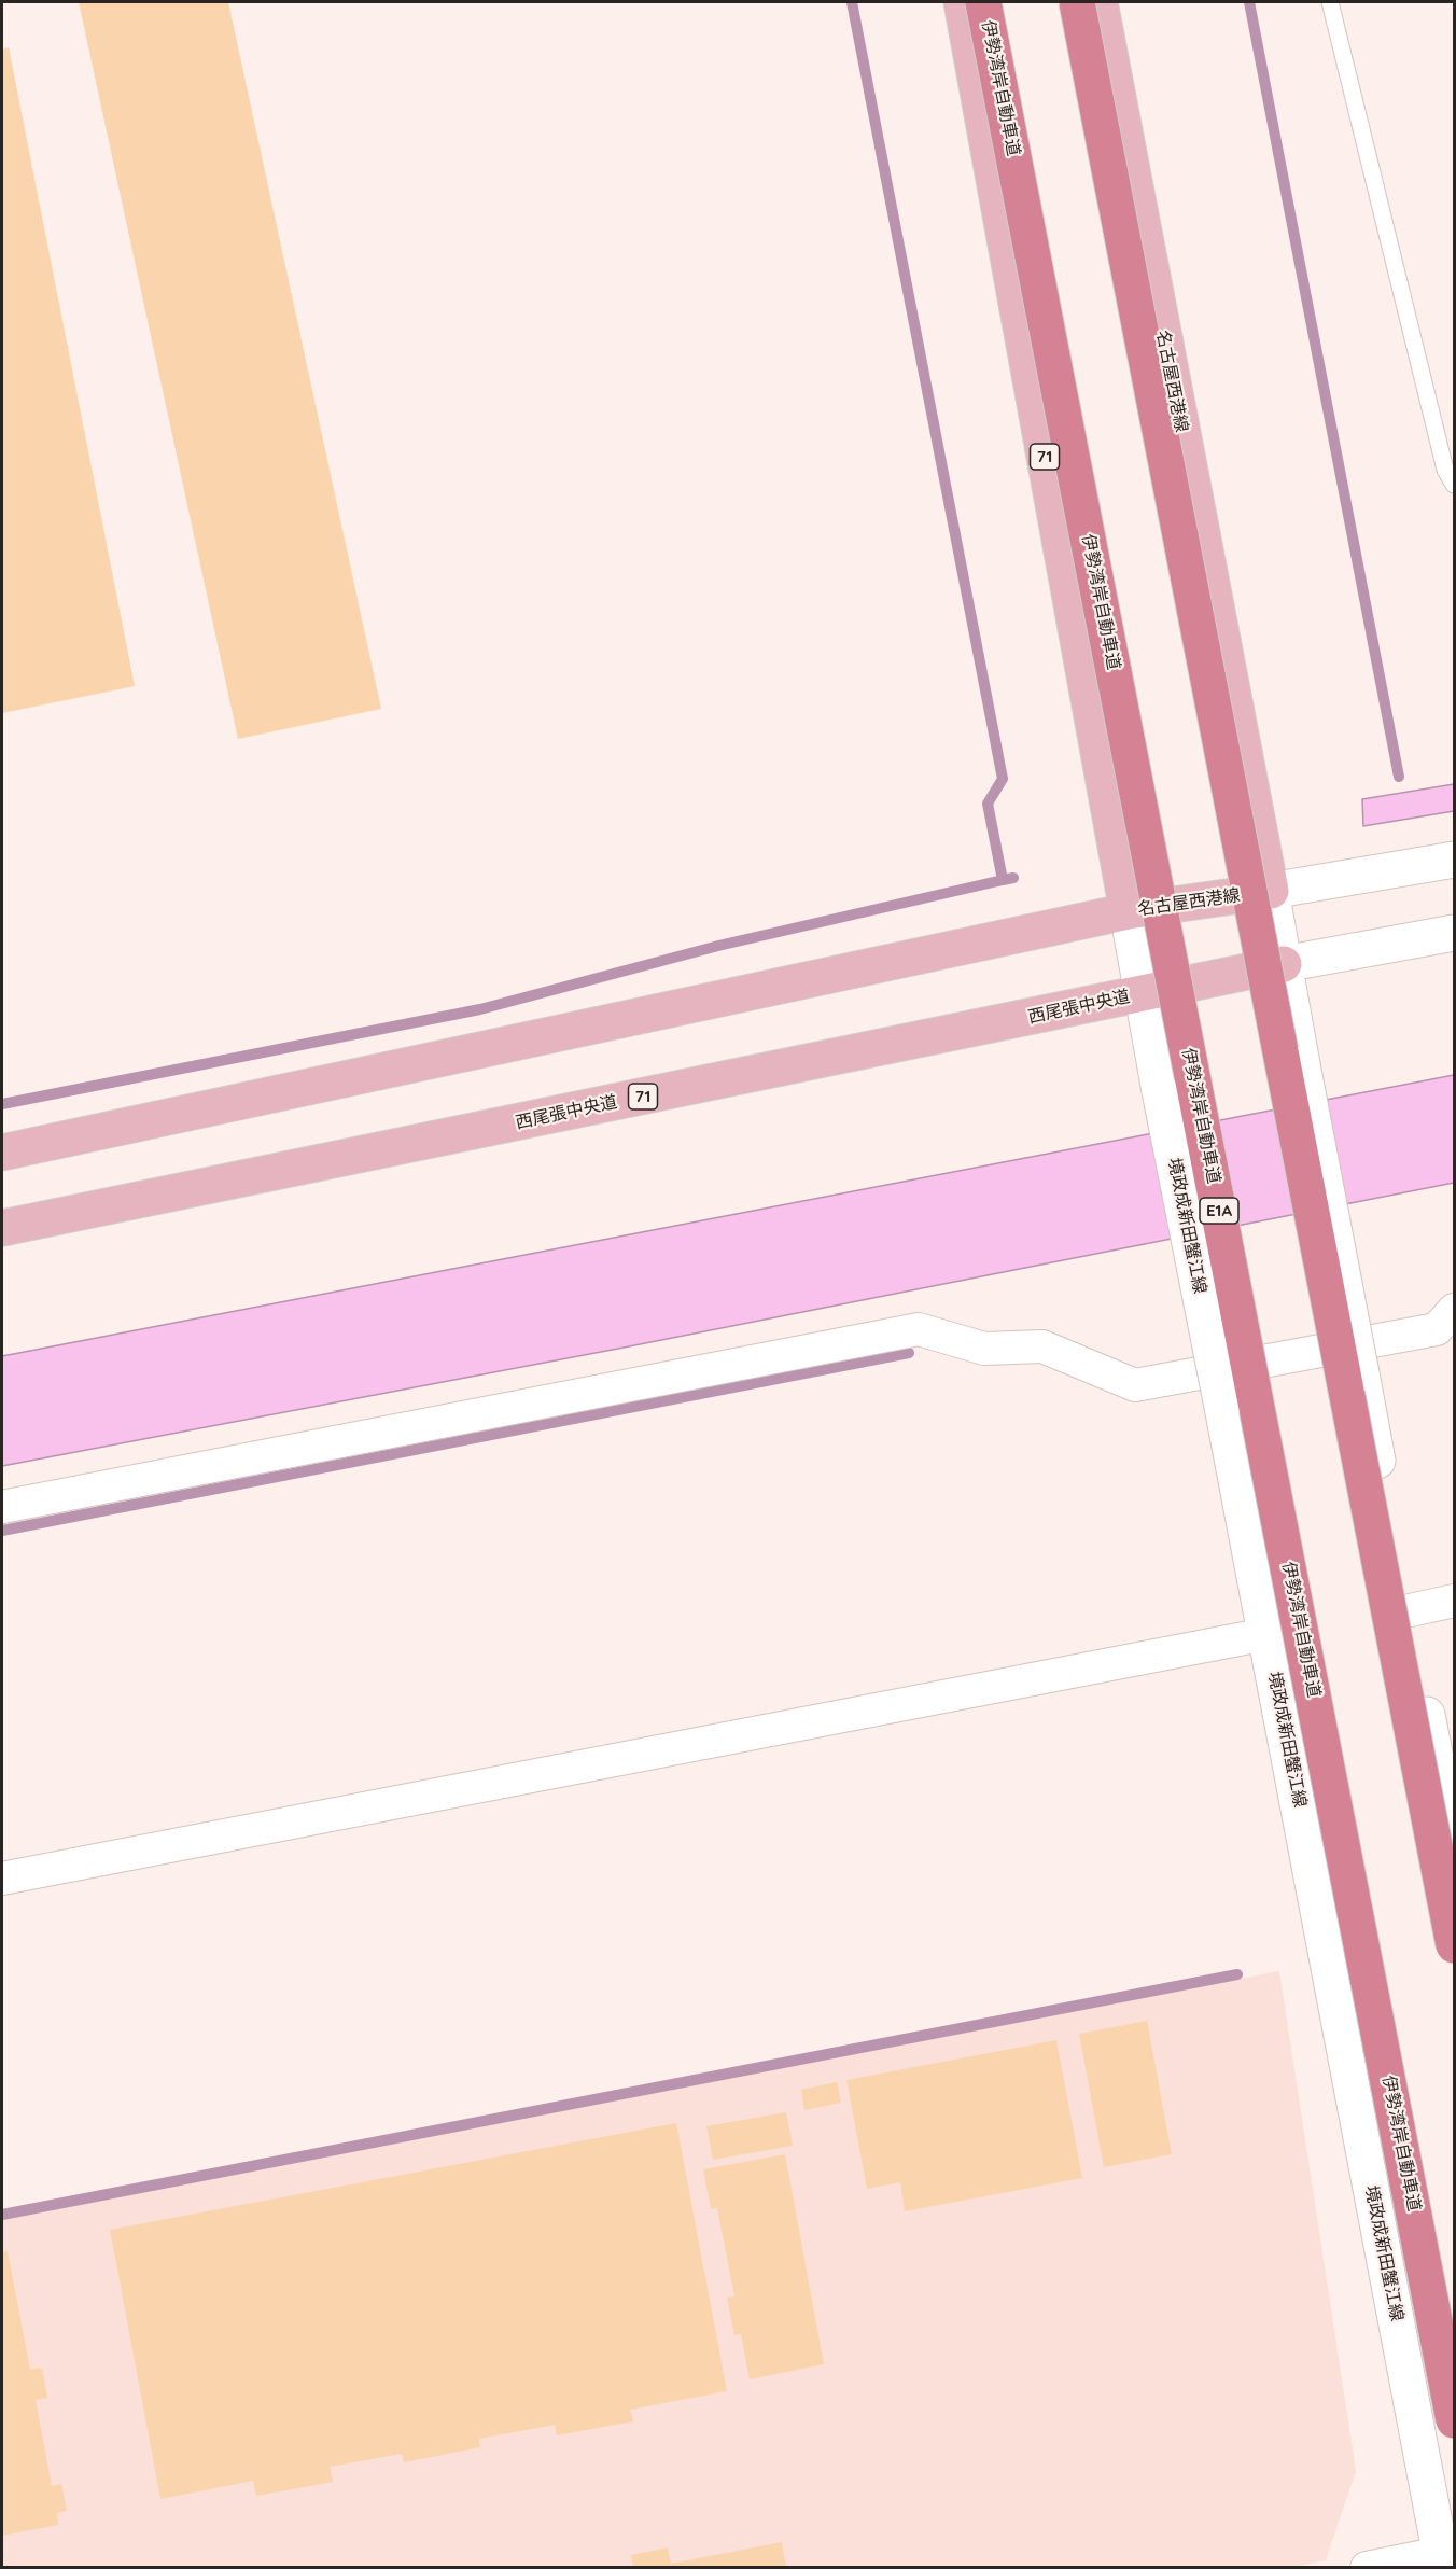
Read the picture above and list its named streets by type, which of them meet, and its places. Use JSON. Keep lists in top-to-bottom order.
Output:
{
  "streets": {
    "highway": ["伊勢湾岸自動車道", "E1A"],
    "main road": [
      "名古屋西港線",
      "71",
      "西尾張中央道",
      "境政成新田蟹江線"
    ]
  },
  "crossings": [
    ["名古屋西港線", "境政成新田蟹江線"],
    ["西尾張中央道", "境政成新田蟹江線"]
  ]
}
